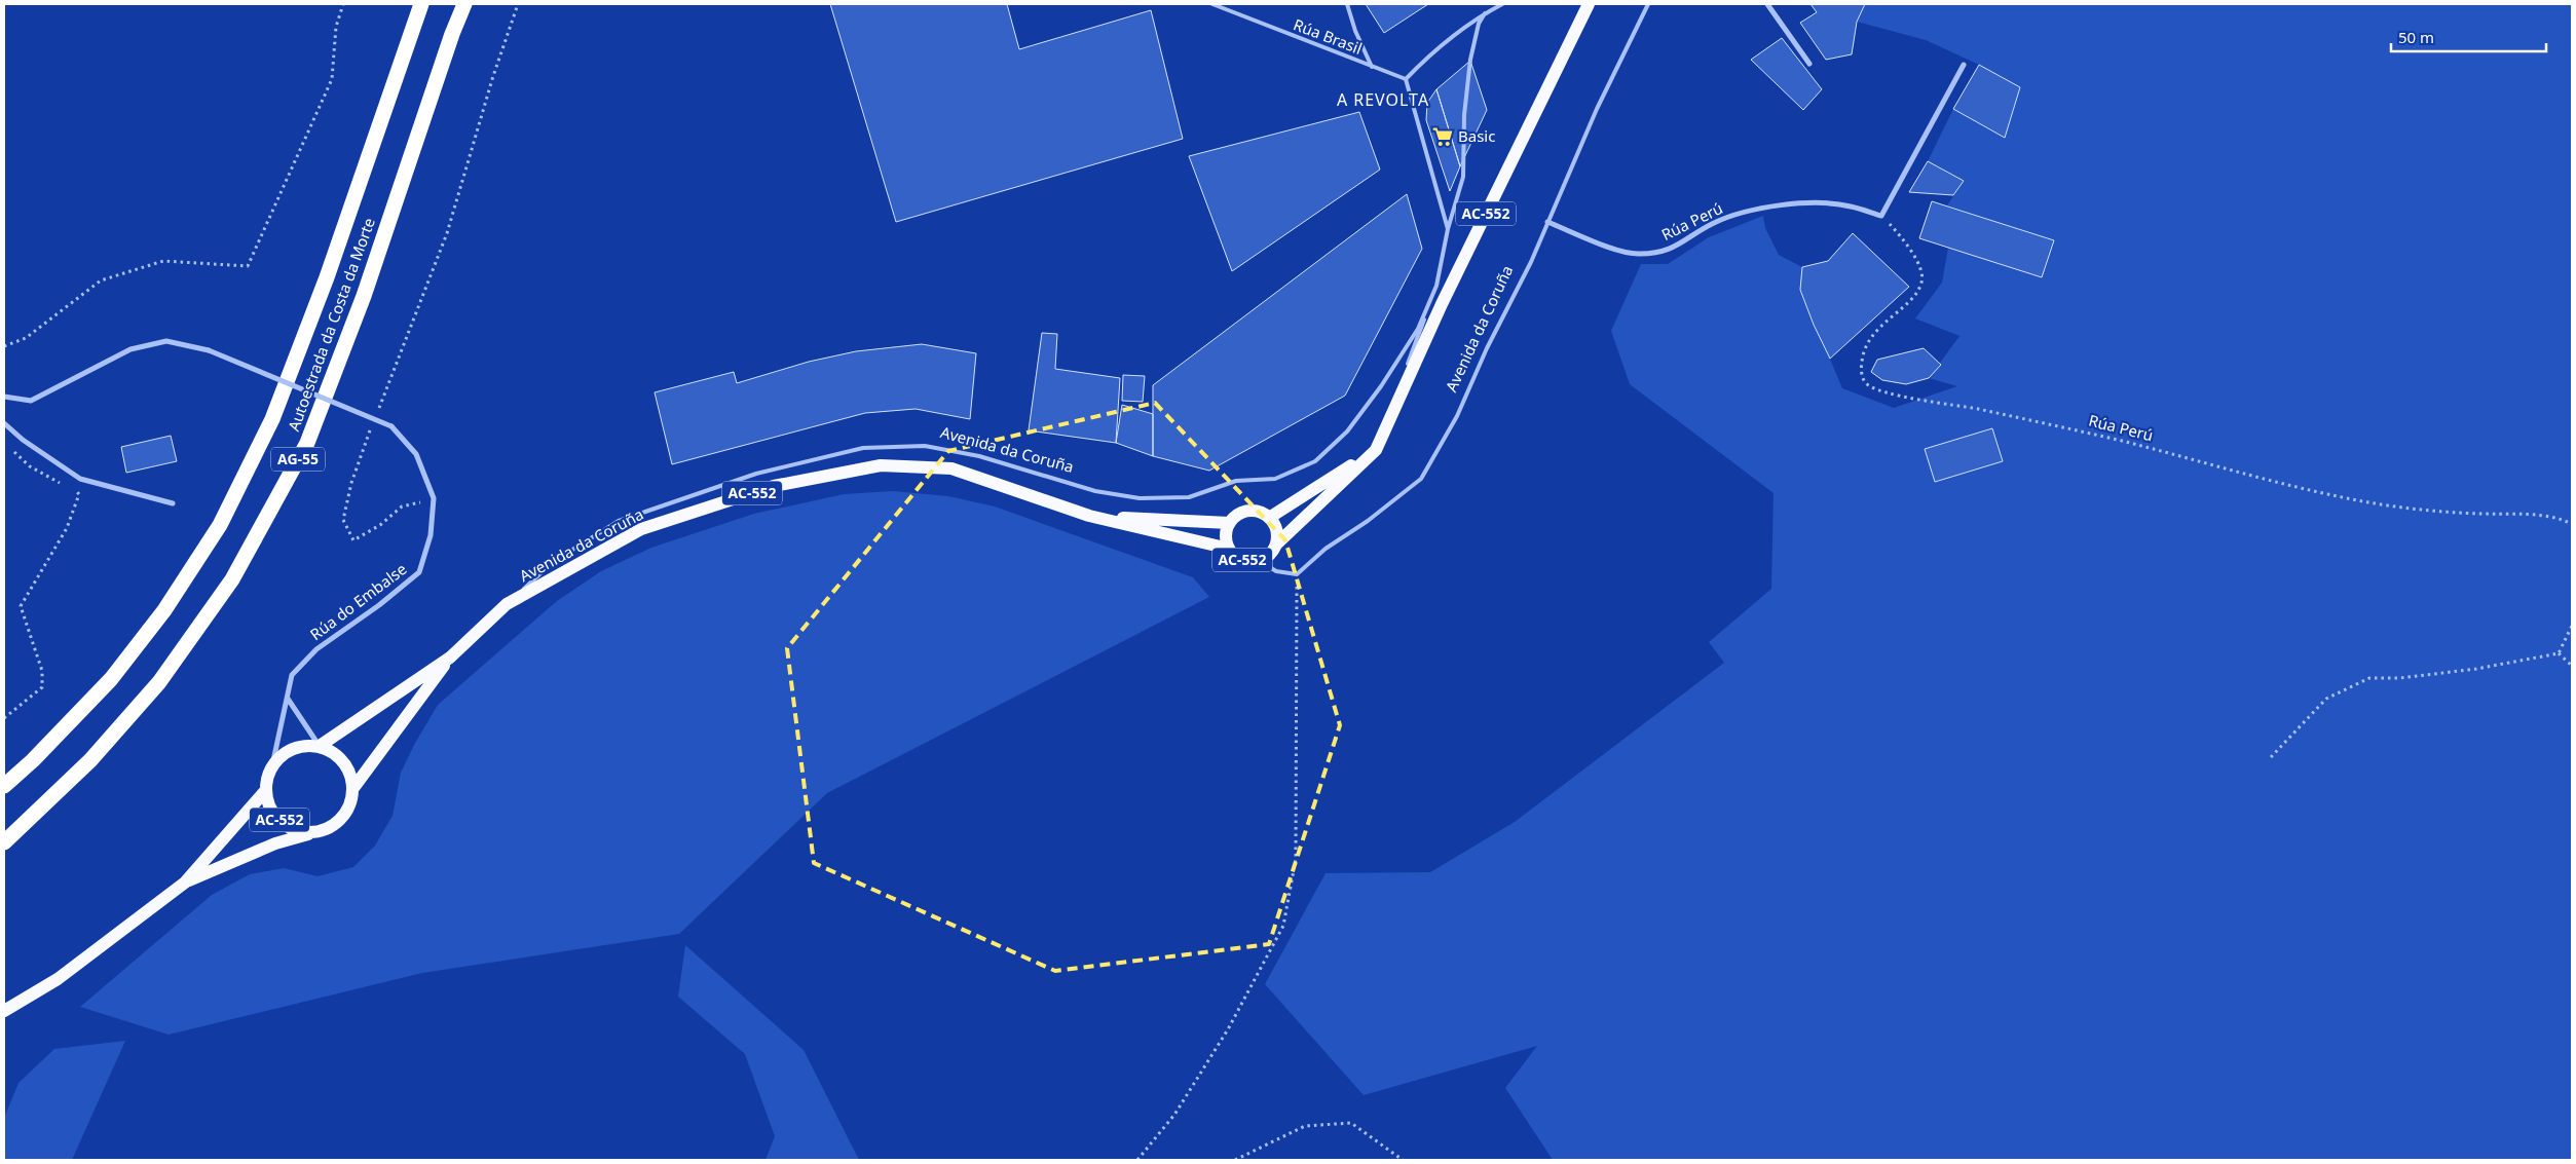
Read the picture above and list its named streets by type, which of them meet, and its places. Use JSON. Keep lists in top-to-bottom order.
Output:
{
  "streets": {
    "highway": ["Autoestrada da Costa da Morte", "AG-55"],
    "main road": ["AC-552", "Avenida da Coruña"],
    "street": ["Rúa Perú", "Rúa do Embalse"],
    "lane": ["Rúa Brasil"]
  },
  "crossings": [
    ["Rúa Brasil", "Avenida da Coruña"],
    ["AC-552", "Avenida da Coruña"],
    ["AC-552", "Rúa do Embalse"],
    ["Rúa Perú", "Avenida da Coruña"],
    ["Avenida da Coruña", "Rúa do Embalse"]
  ],
  "districts": ["A REVOLTA"],
  "places": {
    "supermarket": ["Basic"]
  },
  "scale_bar": "50 m"
}
